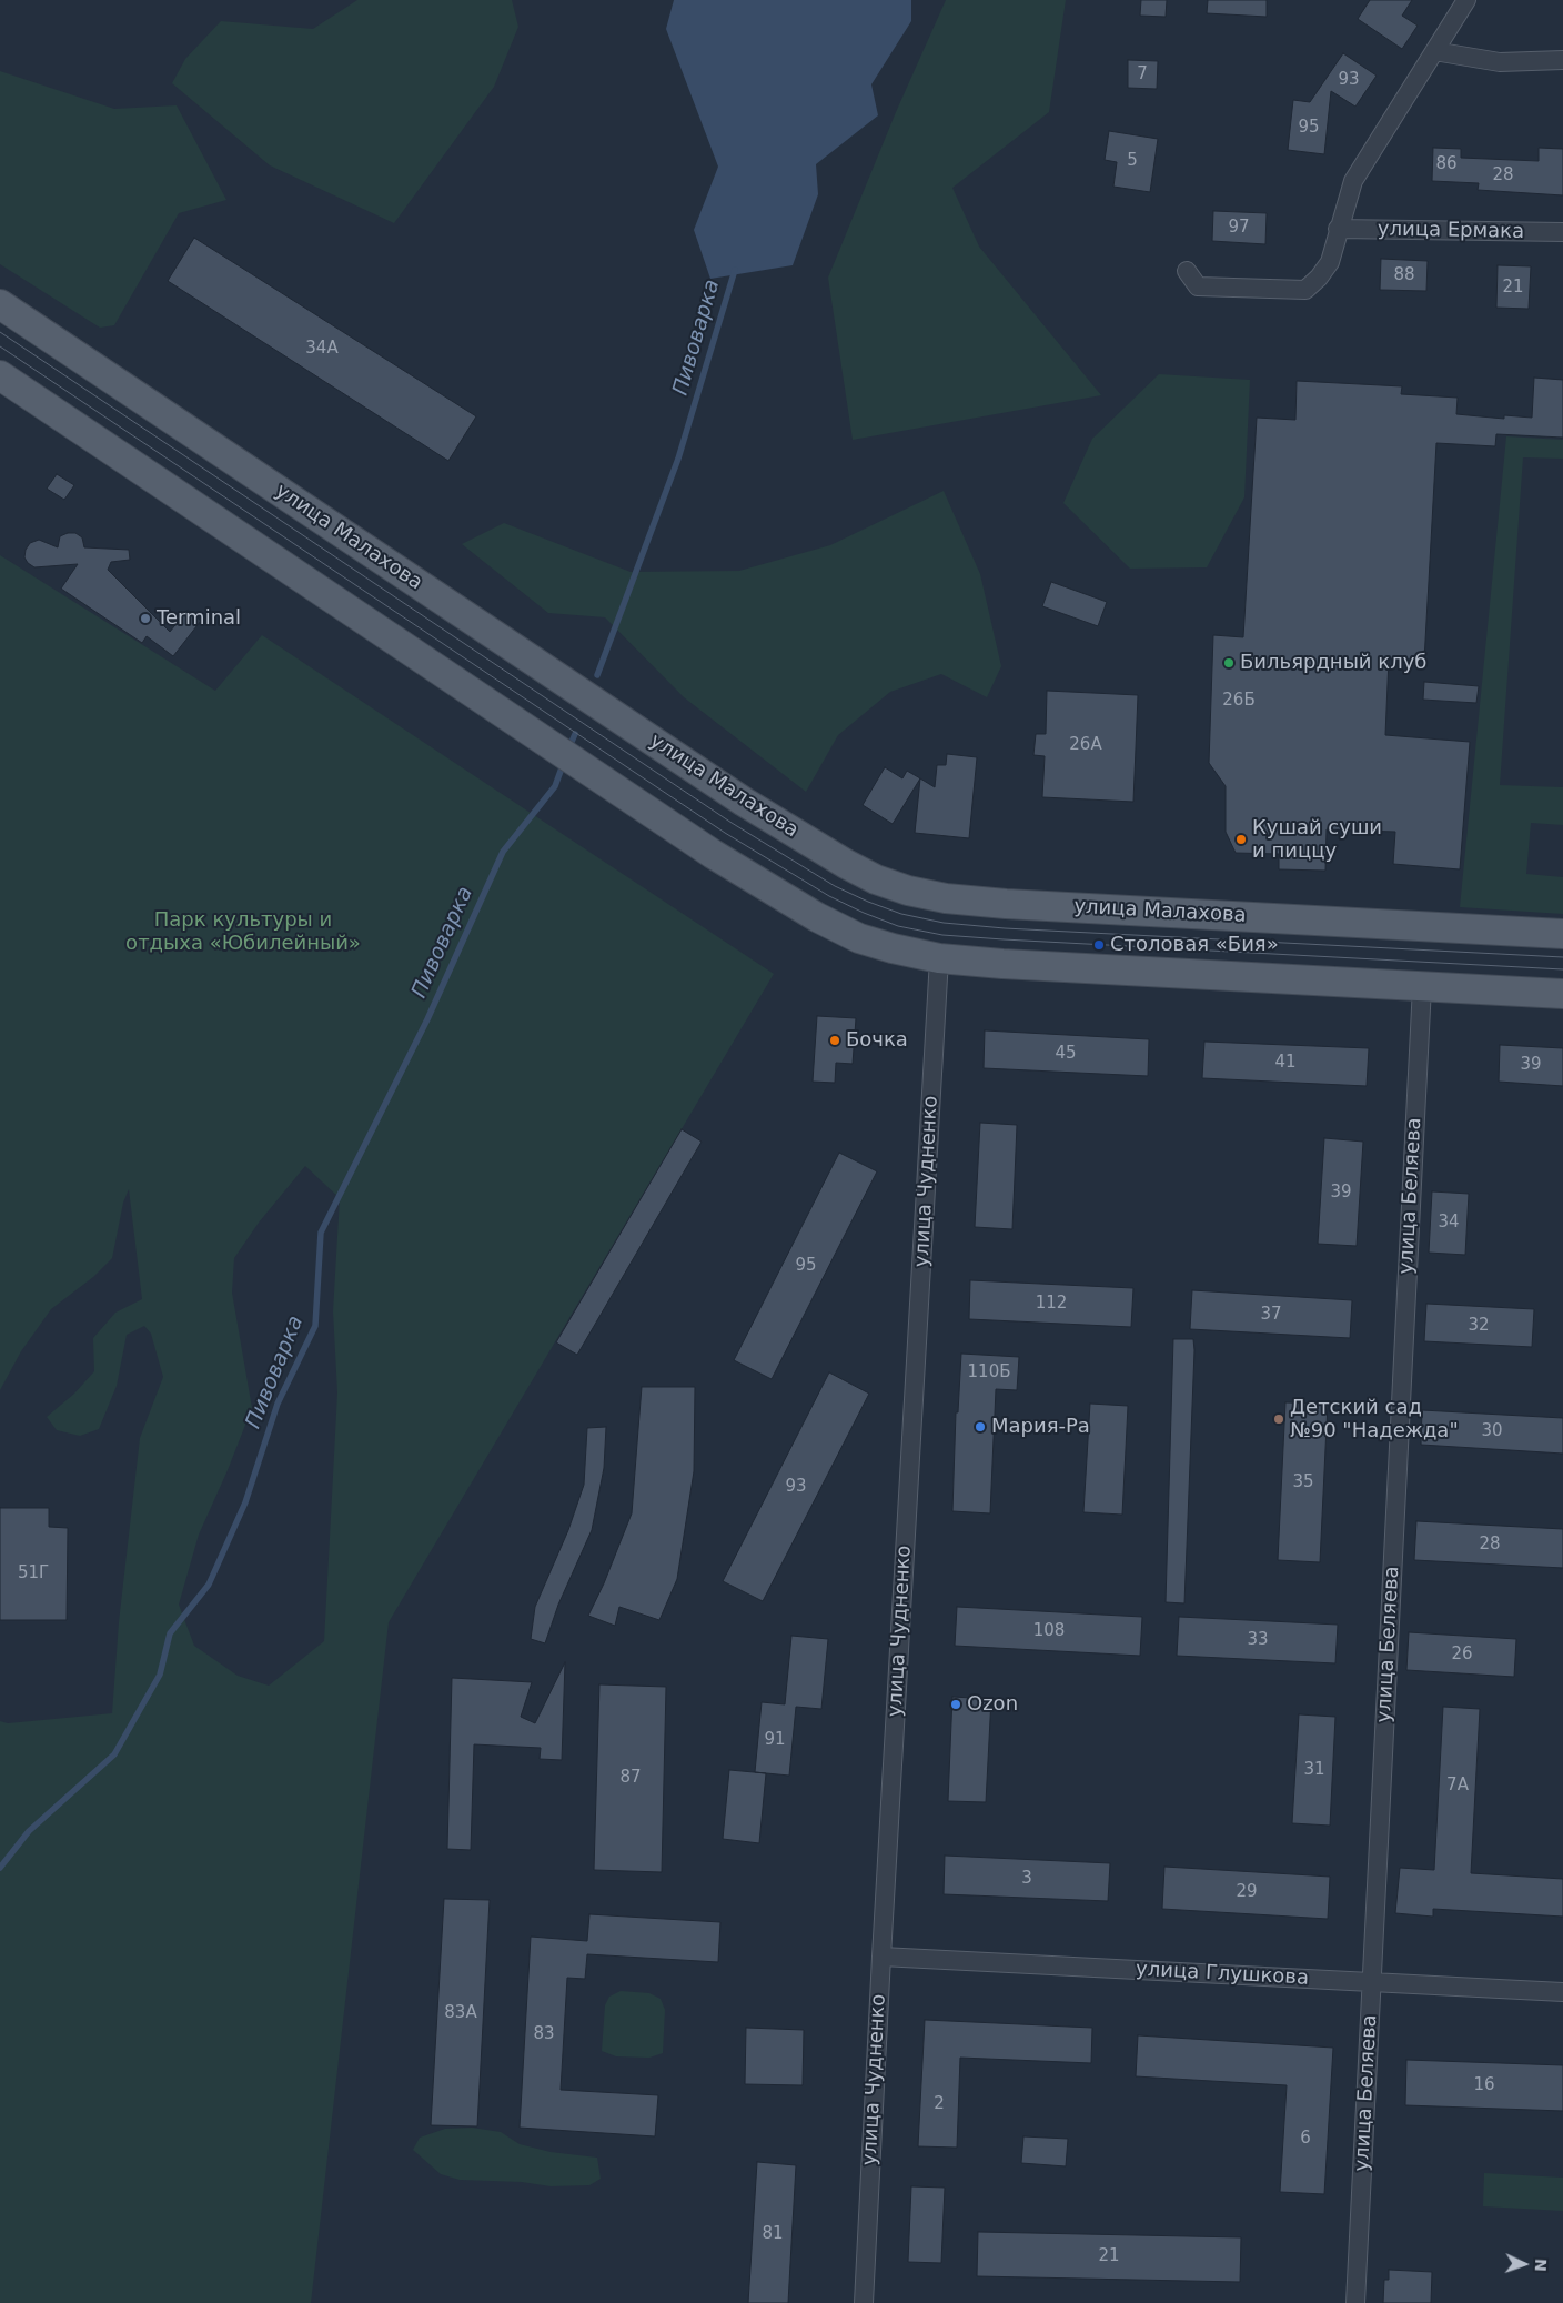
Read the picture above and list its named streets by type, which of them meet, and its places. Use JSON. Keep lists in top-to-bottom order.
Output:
{
  "streets": {
    "main road": ["улица Малахова"],
    "street": [
      "улица Ермака",
      "улица Чудненко",
      "улица Беляева",
      "улица Глушкова"
    ]
  },
  "crossings": [
    ["улица Чудненко", "улица Глушкова"],
    ["улица Беляева", "улица Глушкова"]
  ],
  "water": ["Пивоварка"],
  "parks": ["Парк культуры и отдыха «Юбилейный»"],
  "places": [
    "Terminal",
    "Бильярдный клуб",
    "Кушай суши и пиццу",
    "Столовая «Бия»",
    "Бочка",
    "Детский сад №90 \"Надежда\"",
    "Мария-Ра",
    "Ozon"
  ],
  "house_numbers": [
    "7",
    "93",
    "95",
    "5",
    "86",
    "28",
    "97",
    "88",
    "21",
    "34А",
    "26Б",
    "26А",
    "45",
    "41",
    "39",
    "39",
    "34",
    "95",
    "112",
    "37",
    "32",
    "110Б",
    "30",
    "35",
    "93",
    "28",
    "51Г",
    "108",
    "33",
    "26",
    "91",
    "31",
    "87",
    "7А",
    "3",
    "29",
    "83А",
    "83",
    "16",
    "2",
    "6",
    "81",
    "21"
  ],
  "north": "right"
}
